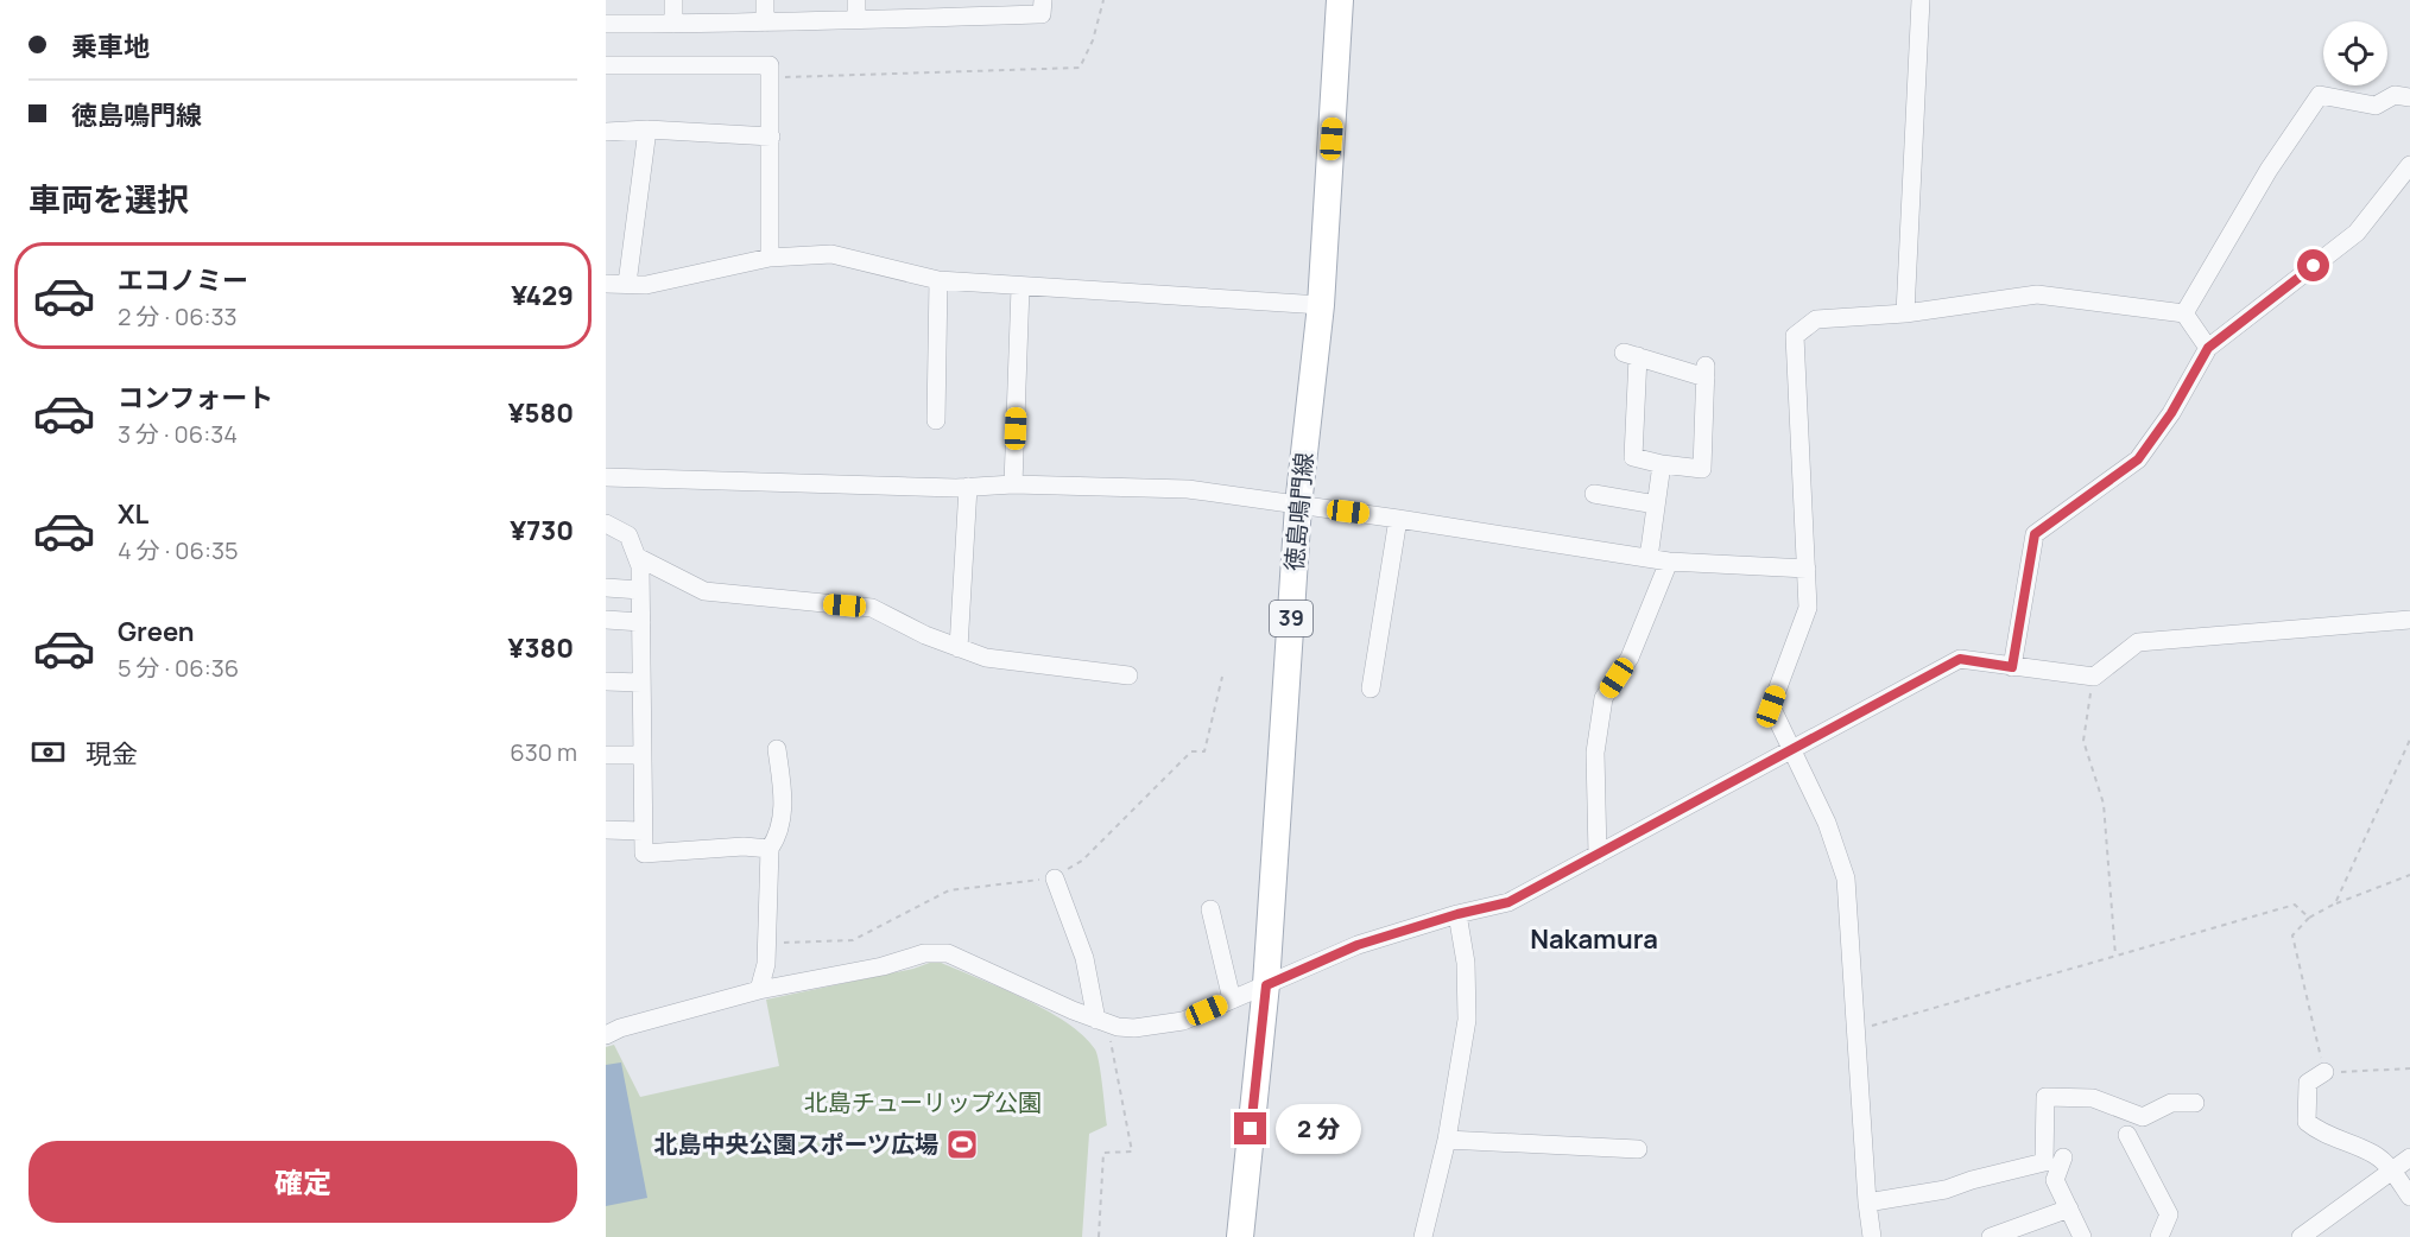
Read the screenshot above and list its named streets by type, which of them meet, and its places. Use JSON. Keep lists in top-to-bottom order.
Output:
{
  "streets": {
    "main road": ["徳島鳴門線", "39"]
  },
  "districts": ["Nakamura"],
  "parks": ["北島チューリップ公園"],
  "places": {
    "sports": ["北島中央公園スポーツ広場"]
  },
  "page": {
    "banner": ["乗車地", "徳島鳴門線"],
    "heading": "車両を選択",
    "list": [
      {
        "name": "エコノミー",
        "note": "2 分 · 06:33",
        "value": "¥429"
      },
      {
        "name": "コンフォート",
        "note": "3 分 · 06:34",
        "value": "¥580"
      },
      {
        "name": "XL",
        "note": "4 分 · 06:35",
        "value": "¥730"
      },
      {
        "name": "Green",
        "note": "5 分 · 06:36",
        "value": "¥380"
      }
    ],
    "pay": ["現金", "630 m"],
    "bubble": "2 分",
    "buttons": "確定"
  }
}
